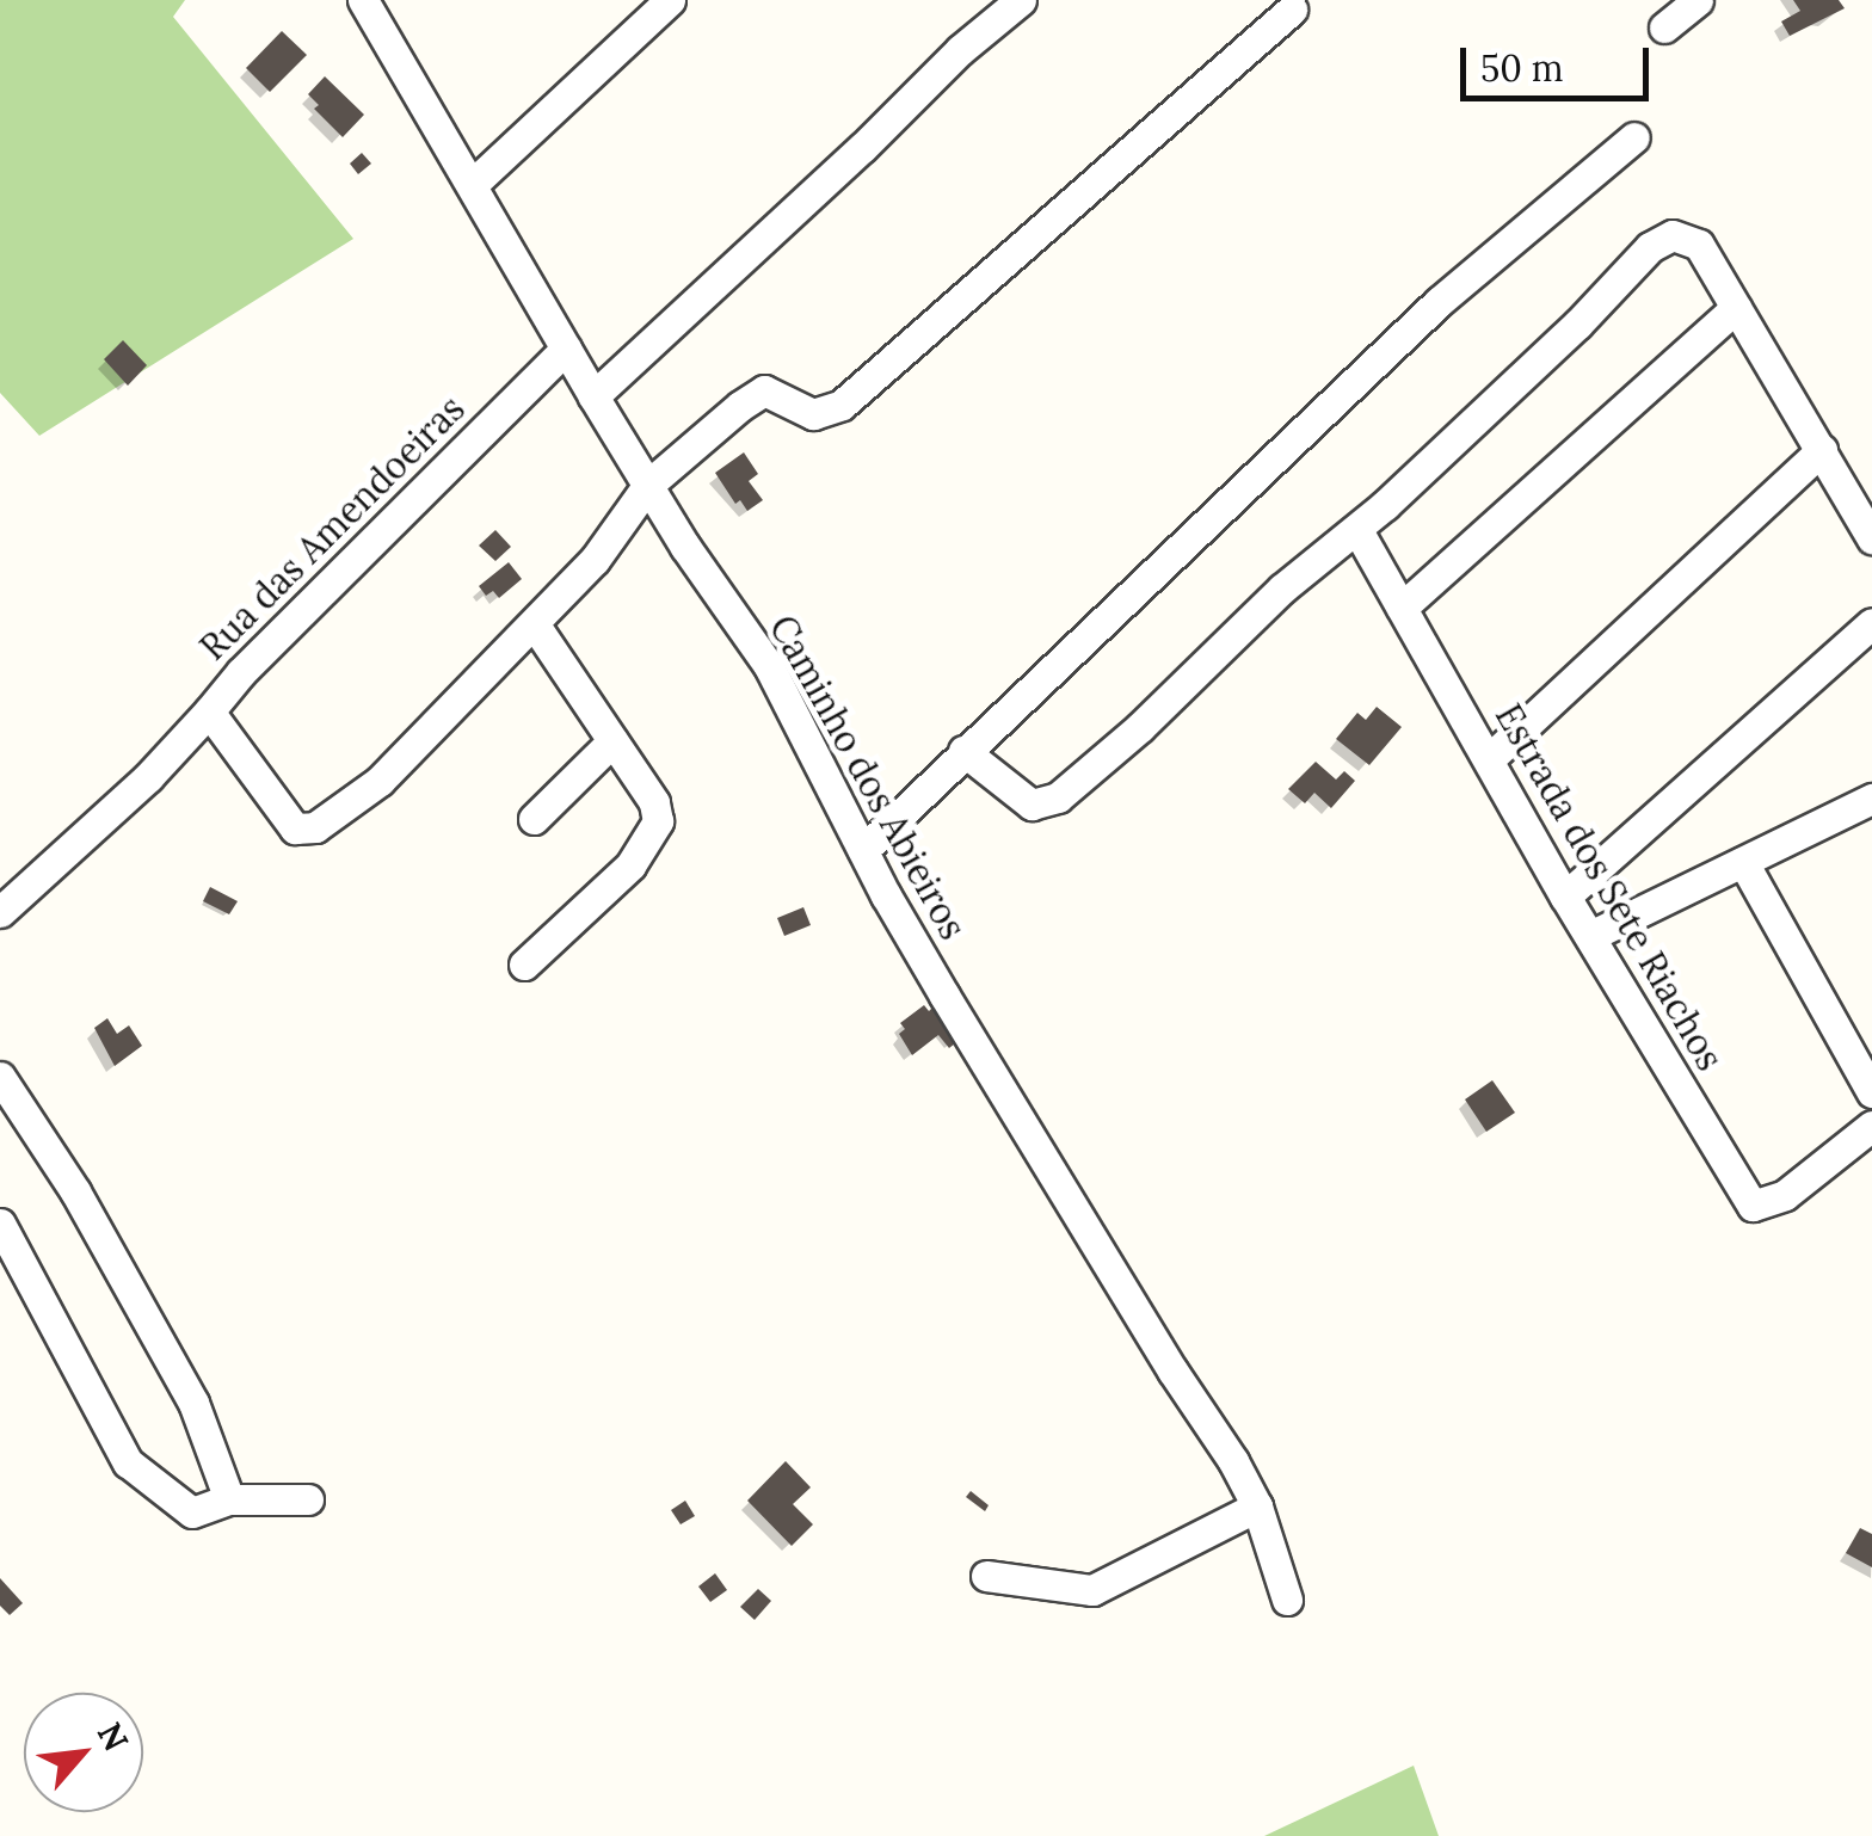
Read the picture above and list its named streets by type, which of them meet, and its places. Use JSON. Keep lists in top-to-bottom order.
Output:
{
  "streets": {
    "street": ["Rua das Amendoeiras", "Caminho dos Abieiros", "Estrada dos Sete Riachos"]
  },
  "crossings": [
    ["Rua das Amendoeiras", "Caminho dos Abieiros"]
  ],
  "scale_bar": "50 m",
  "north": "top right"
}
